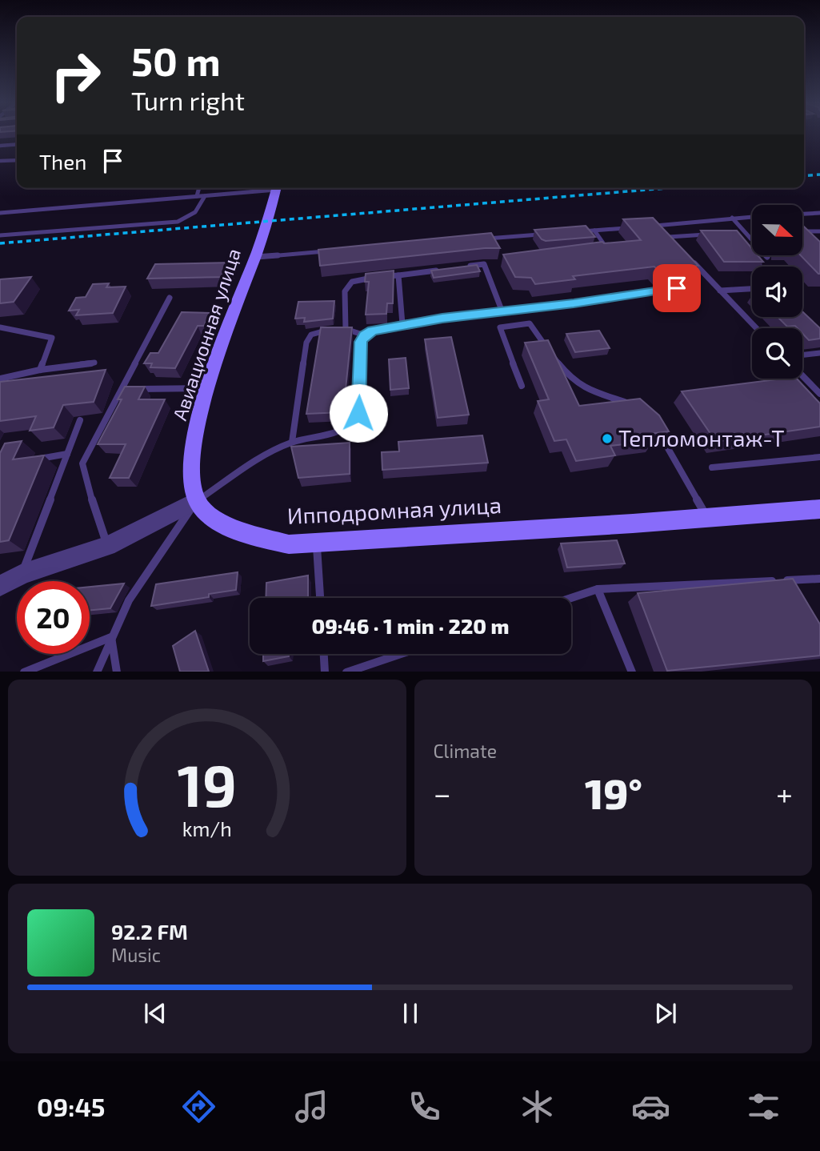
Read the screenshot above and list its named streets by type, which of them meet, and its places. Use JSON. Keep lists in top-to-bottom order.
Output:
{
  "streets": {
    "main road": ["Авиационная улица", "Ипподромная улица"]
  },
  "crossings": [
    ["Авиационная улица", "Ипподромная улица"]
  ],
  "places": ["Тепломонтаж-Т"],
  "north": "right",
  "page": {
    "turn": ["50 m", "Turn right"],
    "then": "Then",
    "limit": "20",
    "trip": "09:46 · 1 min · 220 m",
    "tile": "Climate",
    "heat": ["−", "19°", "+"],
    "song": ["92.2 FM", "Music"],
    "tabs": "09:45",
    "gauge": ["19", "km/h"]
  }
}
